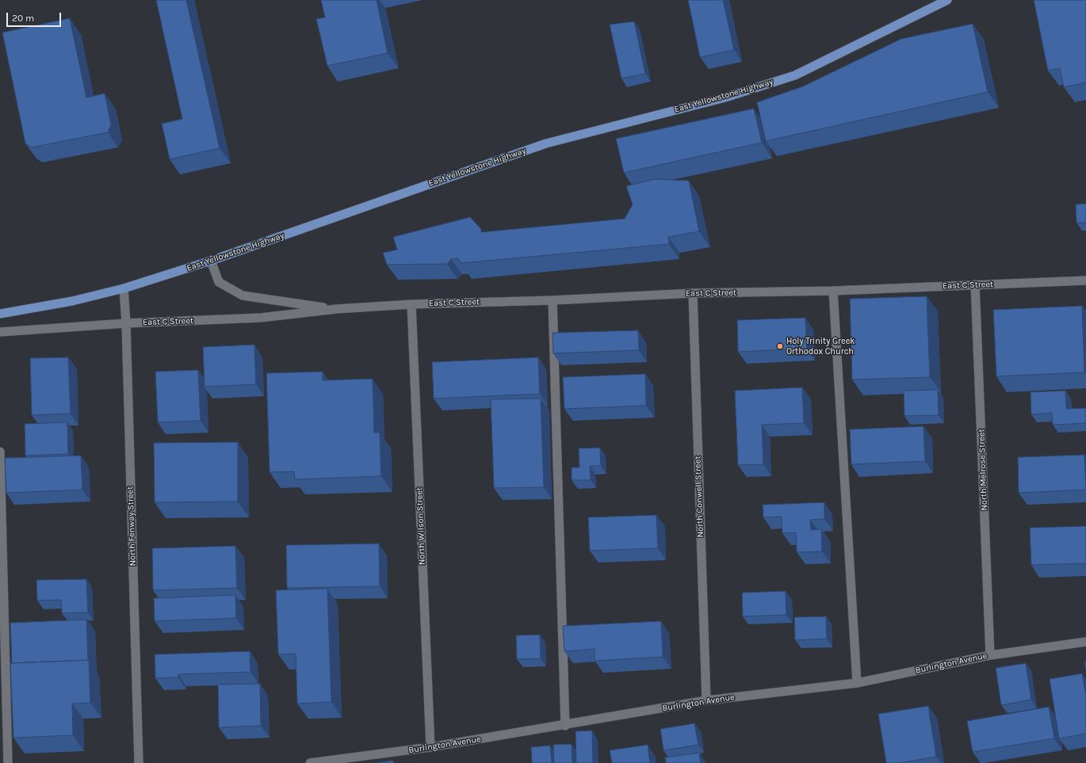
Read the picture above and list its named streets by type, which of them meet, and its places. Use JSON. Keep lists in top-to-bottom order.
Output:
{
  "streets": {
    "main road": ["East Yellowstone Highway"],
    "street": [
      "East C Street",
      "North Melrose Street",
      "North Conwell Street",
      "North Fenway Street",
      "North Wilson Street",
      "Burlington Avenue"
    ]
  },
  "crossings": [
    ["East Yellowstone Highway", "East C Street"],
    ["East Yellowstone Highway", "North Fenway Street"],
    ["East C Street", "North Melrose Street"],
    ["East C Street", "North Conwell Street"],
    ["East C Street", "North Fenway Street"],
    ["East C Street", "North Wilson Street"],
    ["North Melrose Street", "Burlington Avenue"],
    ["North Conwell Street", "Burlington Avenue"],
    ["North Wilson Street", "Burlington Avenue"]
  ],
  "places": ["Holy Trinity Greek Orthodox Church"],
  "scale_bar": "20 m"
}
